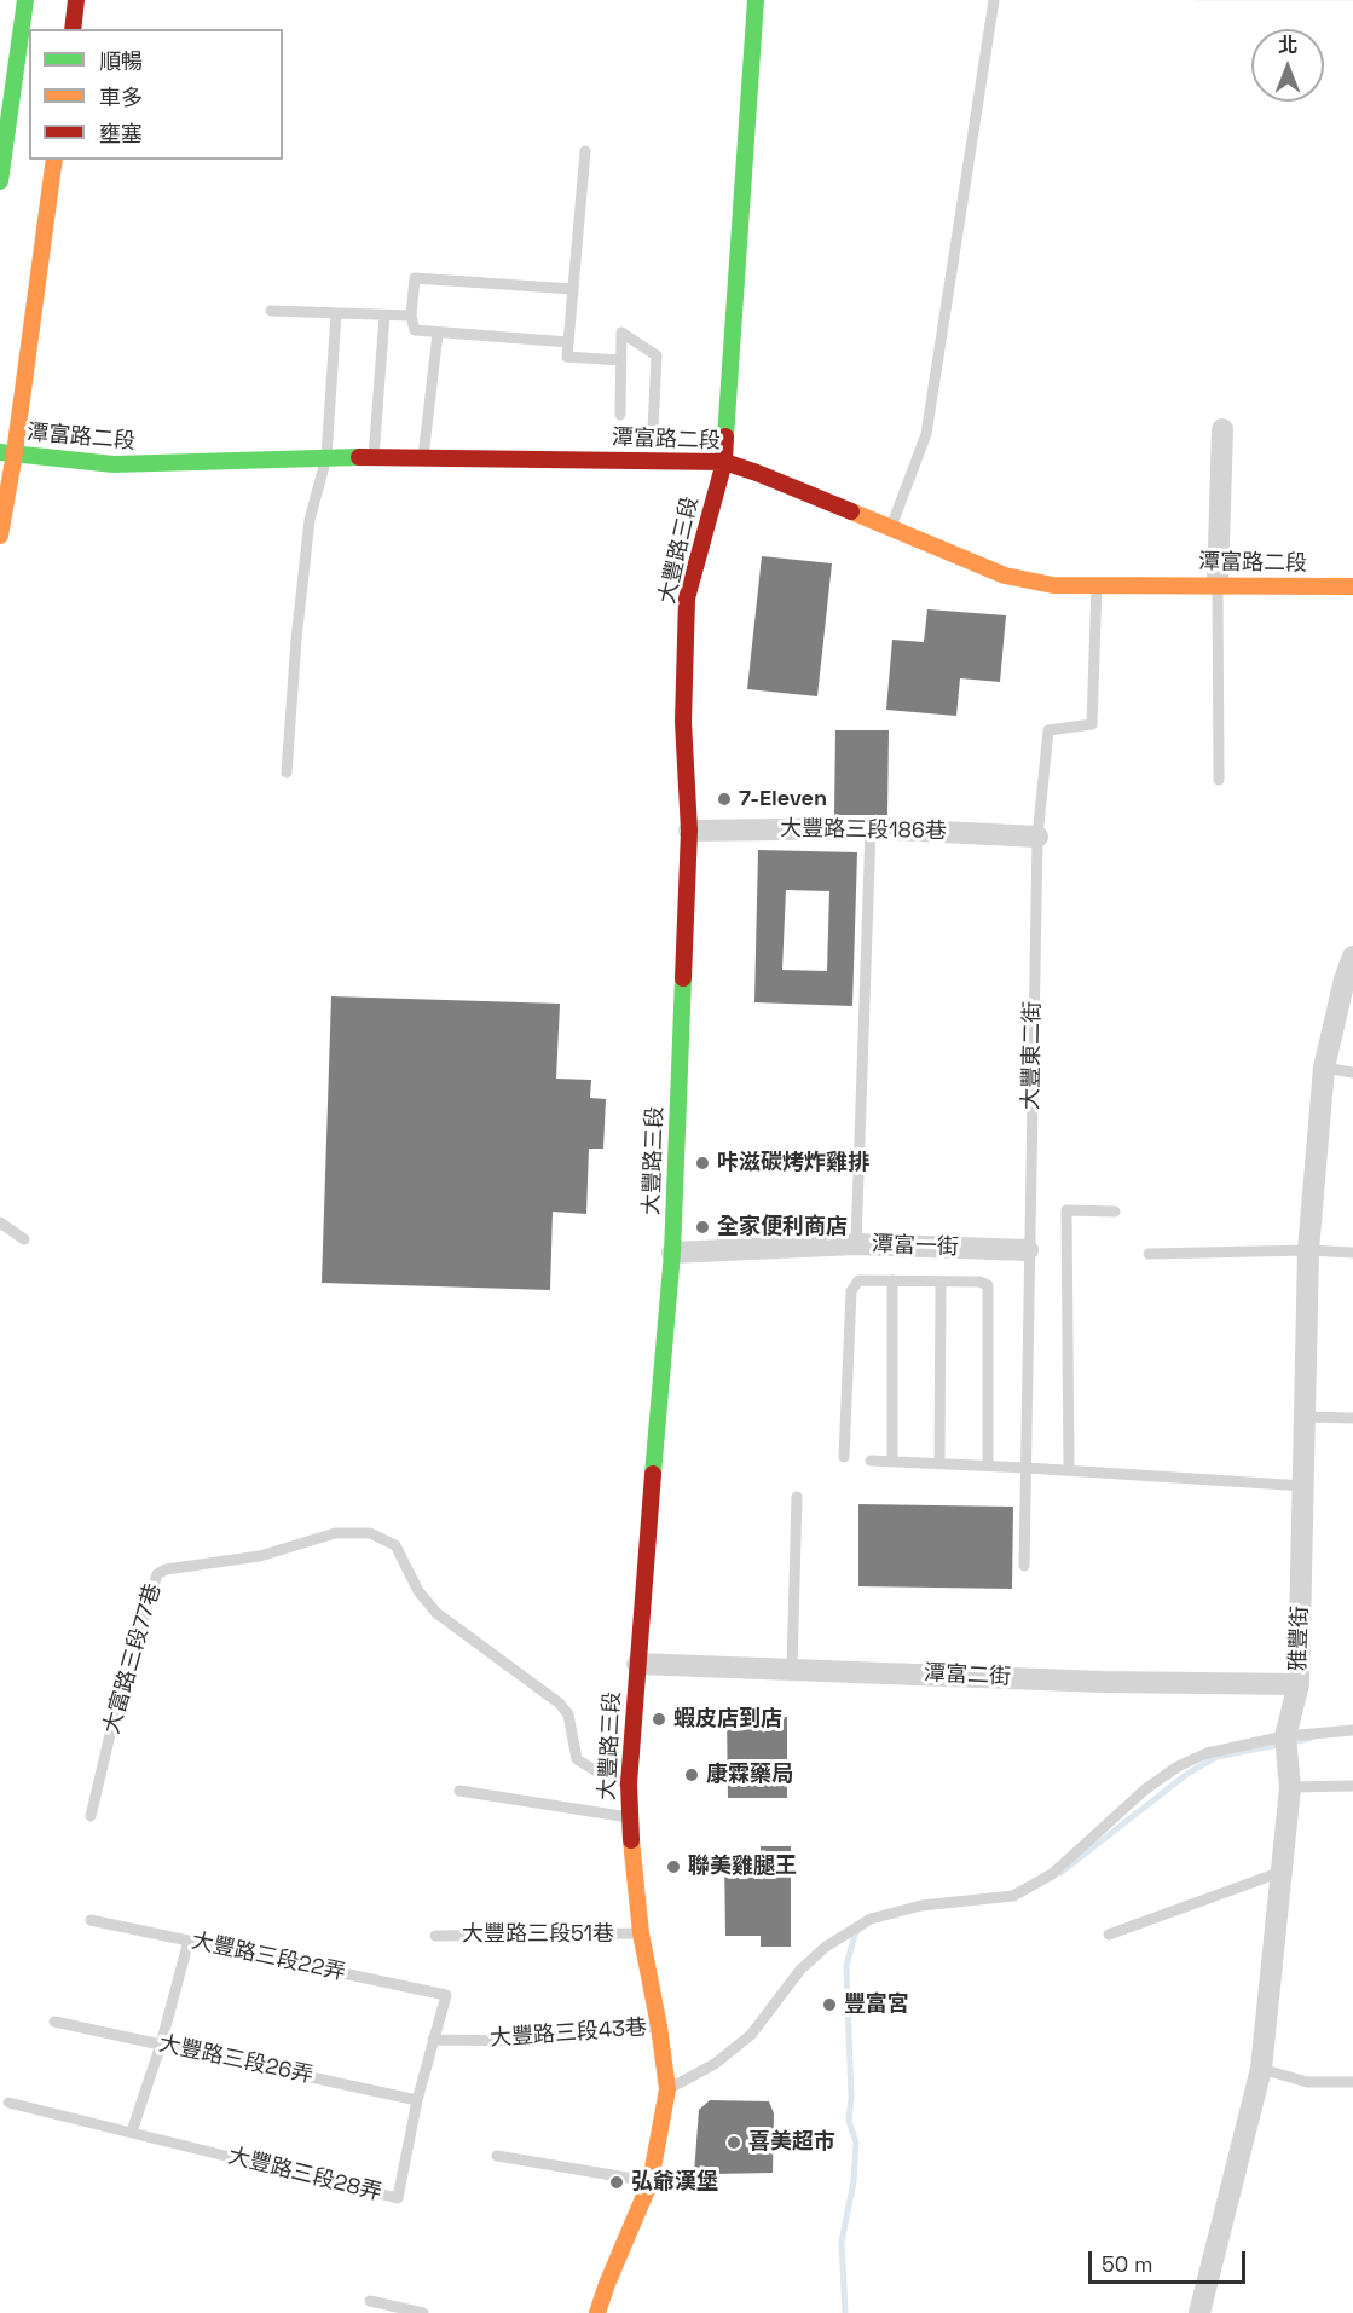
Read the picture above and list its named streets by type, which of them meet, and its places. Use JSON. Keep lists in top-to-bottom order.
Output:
{
  "streets": {
    "street": [
      "潭富路二段",
      "大豐路三段",
      "大豐路三段186巷",
      "潭富一街",
      "雅豐街",
      "潭富二街"
    ],
    "lane": [
      "大豐東二街",
      "大富路三段77巷",
      "大豐路三段51巷",
      "大豐路三段22弄",
      "大豐路三段43巷",
      "大豐路三段26弄",
      "大豐路三段28弄"
    ]
  },
  "crossings": [
    ["潭富路二段", "大豐路三段"],
    ["潭富路二段", "大豐東二街"],
    ["大豐路三段", "大豐路三段186巷"],
    ["大豐路三段", "潭富一街"],
    ["大豐路三段", "大富路三段77巷"],
    ["大豐路三段", "潭富二街"],
    ["大豐路三段", "大豐路三段51巷"],
    ["大豐路三段", "大豐路三段43巷"],
    ["大豐路三段186巷", "大豐東二街"],
    ["大豐東二街", "潭富一街"],
    ["雅豐街", "潭富二街"],
    ["大豐路三段22弄", "大豐路三段28弄"],
    ["大豐路三段43巷", "大豐路三段28弄"],
    ["大豐路三段26弄", "大豐路三段28弄"]
  ],
  "places": [
    "7-Eleven",
    "咔滋碳烤炸雞排",
    "全家便利商店",
    "蝦皮店到店",
    "康霖藥局",
    "聯美雞腿王",
    "豐富宮",
    "喜美超市",
    "弘爺漢堡"
  ],
  "legend": ["順暢", "車多", "壅塞"],
  "scale_bar": "50 m",
  "north": "top"
}
